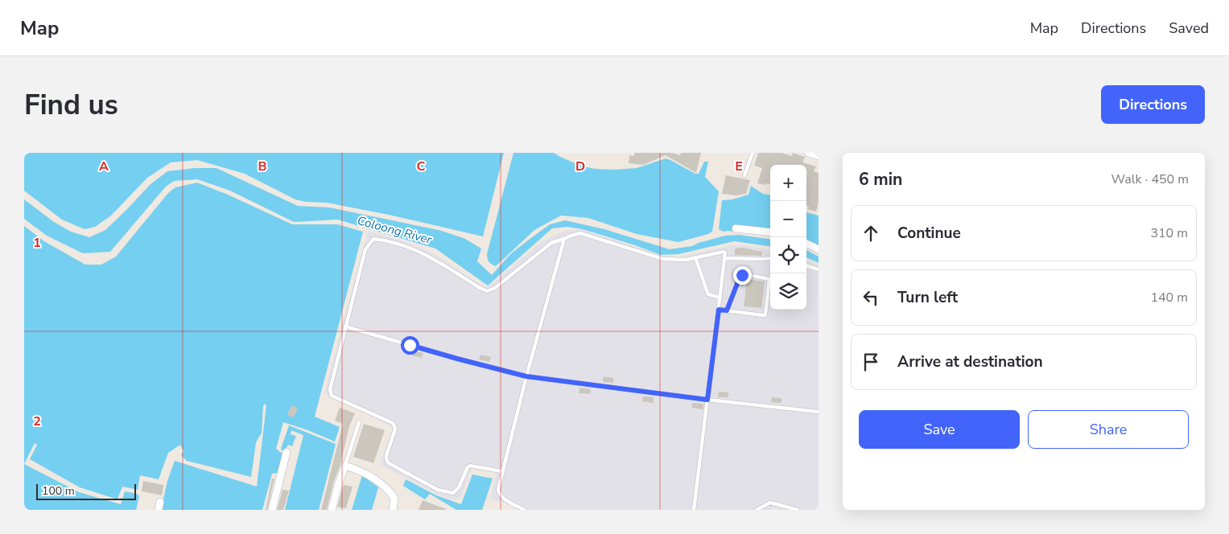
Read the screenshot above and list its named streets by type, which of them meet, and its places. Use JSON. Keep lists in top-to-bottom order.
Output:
{
  "water": ["Coloong River"],
  "scale_bar": "100 m",
  "page": {
    "header": "Map",
    "nav": ["Map", "Directions", "Saved"],
    "buttons": [
      "Directions",
      ["Save", "Share"]
    ],
    "title": "Find us",
    "heading": ["6 min", "Walk · 450 m"],
    "map_buttons": ["+", "−"],
    "list": [
      ["Continue", "310 m"],
      ["Turn left", "140 m"],
      "Arrive at destination"
    ],
    "scale": "100 m"
  },
  "grid": {
    "columns": [
      "A",
      "B",
      "C",
      "D",
      "E"
    ],
    "rows": ["1", "2"]
  }
}
